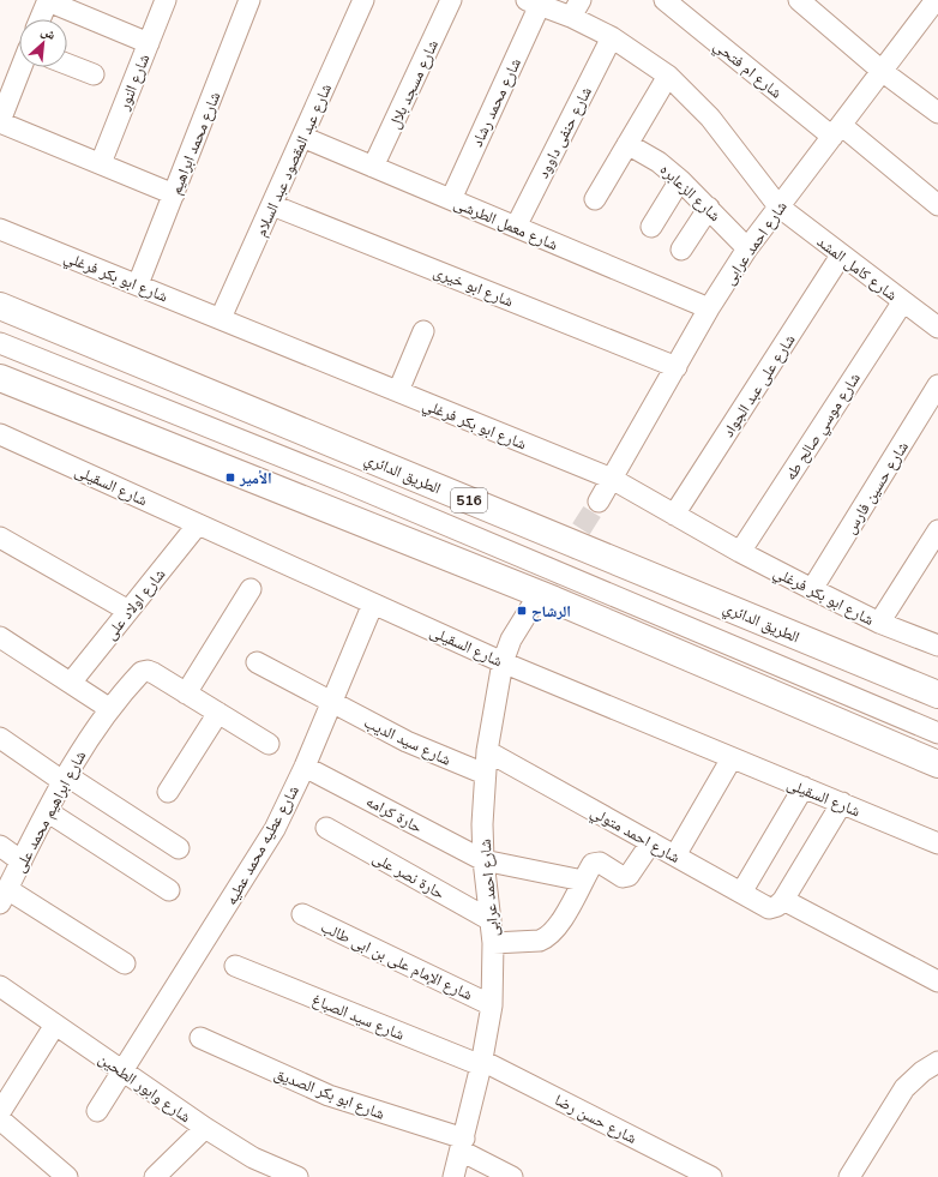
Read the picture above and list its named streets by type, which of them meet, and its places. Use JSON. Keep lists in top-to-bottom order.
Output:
{
  "streets": {
    "highway": ["الطريق الدائري", "516"],
    "street": [
      "شارع ام فتحي",
      "شارع النور",
      "شارع مسجد بلال",
      "شارع محمد رشاد",
      "شارع حنفى داوود",
      "شارع محمد ابراهيم",
      "شارع عبد المقصود عبد السلام",
      "شارع الزعابره",
      "شارع معمل الطرشى",
      "شارع احمد عرابى",
      "شارع كامل المشد",
      "شارع ابو بكر فرغلي",
      "شارع ابو خيرى",
      "شارع على عبد الجواد",
      "شارع موسي صالح طه",
      "شارع السقيلى",
      "شارع حسين فارس",
      "شارع اولاد على",
      "شارع سيد الديب",
      "شارع ابراهيم محمد على",
      "حارة كرامه",
      "شارع احمد متولي",
      "شارع عطيه محمد عطيه",
      "حارة نصر على",
      "شارع الإمام على بن ابى طالب",
      "شارع سيد الصباغ",
      "شارع وابور الطحين",
      "شارع ابو بكر الصديق",
      "شارع حسن رضا"
    ]
  },
  "crossings": [
    ["شارع ام فتحي", "شارع احمد عرابى"],
    ["شارع مسجد بلال", "شارع معمل الطرشى"],
    ["شارع محمد رشاد", "شارع معمل الطرشى"],
    ["شارع محمد رشاد", "شارع كامل المشد"],
    ["شارع حنفى داوود", "شارع معمل الطرشى"],
    ["شارع حنفى داوود", "شارع كامل المشد"],
    ["شارع محمد ابراهيم", "شارع ابو بكر فرغلي"],
    ["شارع عبد المقصود عبد السلام", "شارع معمل الطرشى"],
    ["شارع عبد المقصود عبد السلام", "شارع ابو بكر فرغلي"],
    ["شارع عبد المقصود عبد السلام", "شارع ابو خيرى"],
    ["شارع الزعابره", "شارع احمد عرابى"],
    ["شارع معمل الطرشى", "شارع احمد عرابى"],
    ["شارع احمد عرابى", "شارع كامل المشد"],
    ["شارع احمد عرابى", "شارع ابو بكر فرغلي"],
    ["شارع احمد عرابى", "شارع ابو خيرى"],
    ["شارع احمد عرابى", "شارع السقيلى"],
    ["شارع احمد عرابى", "شارع سيد الديب"],
    ["شارع احمد عرابى", "حارة كرامه"],
    ["شارع احمد عرابى", "شارع احمد متولي"],
    ["شارع احمد عرابى", "حارة نصر على"],
    ["شارع احمد عرابى", "شارع الإمام على بن ابى طالب"],
    ["شارع احمد عرابى", "شارع سيد الصباغ"],
    ["شارع احمد عرابى", "شارع ابو بكر الصديق"],
    ["شارع احمد عرابى", "شارع حسن رضا"],
    ["شارع كامل المشد", "شارع على عبد الجواد"],
    ["شارع كامل المشد", "شارع موسي صالح طه"],
    ["شارع ابو بكر فرغلي", "شارع على عبد الجواد"],
    ["شارع ابو بكر فرغلي", "شارع موسي صالح طه"],
    ["شارع ابو بكر فرغلي", "شارع حسين فارس"],
    ["شارع السقيلى", "شارع اولاد على"],
    ["شارع السقيلى", "شارع عطيه محمد عطيه"],
    ["شارع سيد الديب", "شارع عطيه محمد عطيه"],
    ["حارة كرامه", "شارع عطيه محمد عطيه"],
    ["شارع عطيه محمد عطيه", "شارع وابور الطحين"],
    ["شارع سيد الصباغ", "شارع حسن رضا"]
  ],
  "places": {
    "transit": ["الأمير", "الرشاح"]
  },
  "north": "top right"
}
